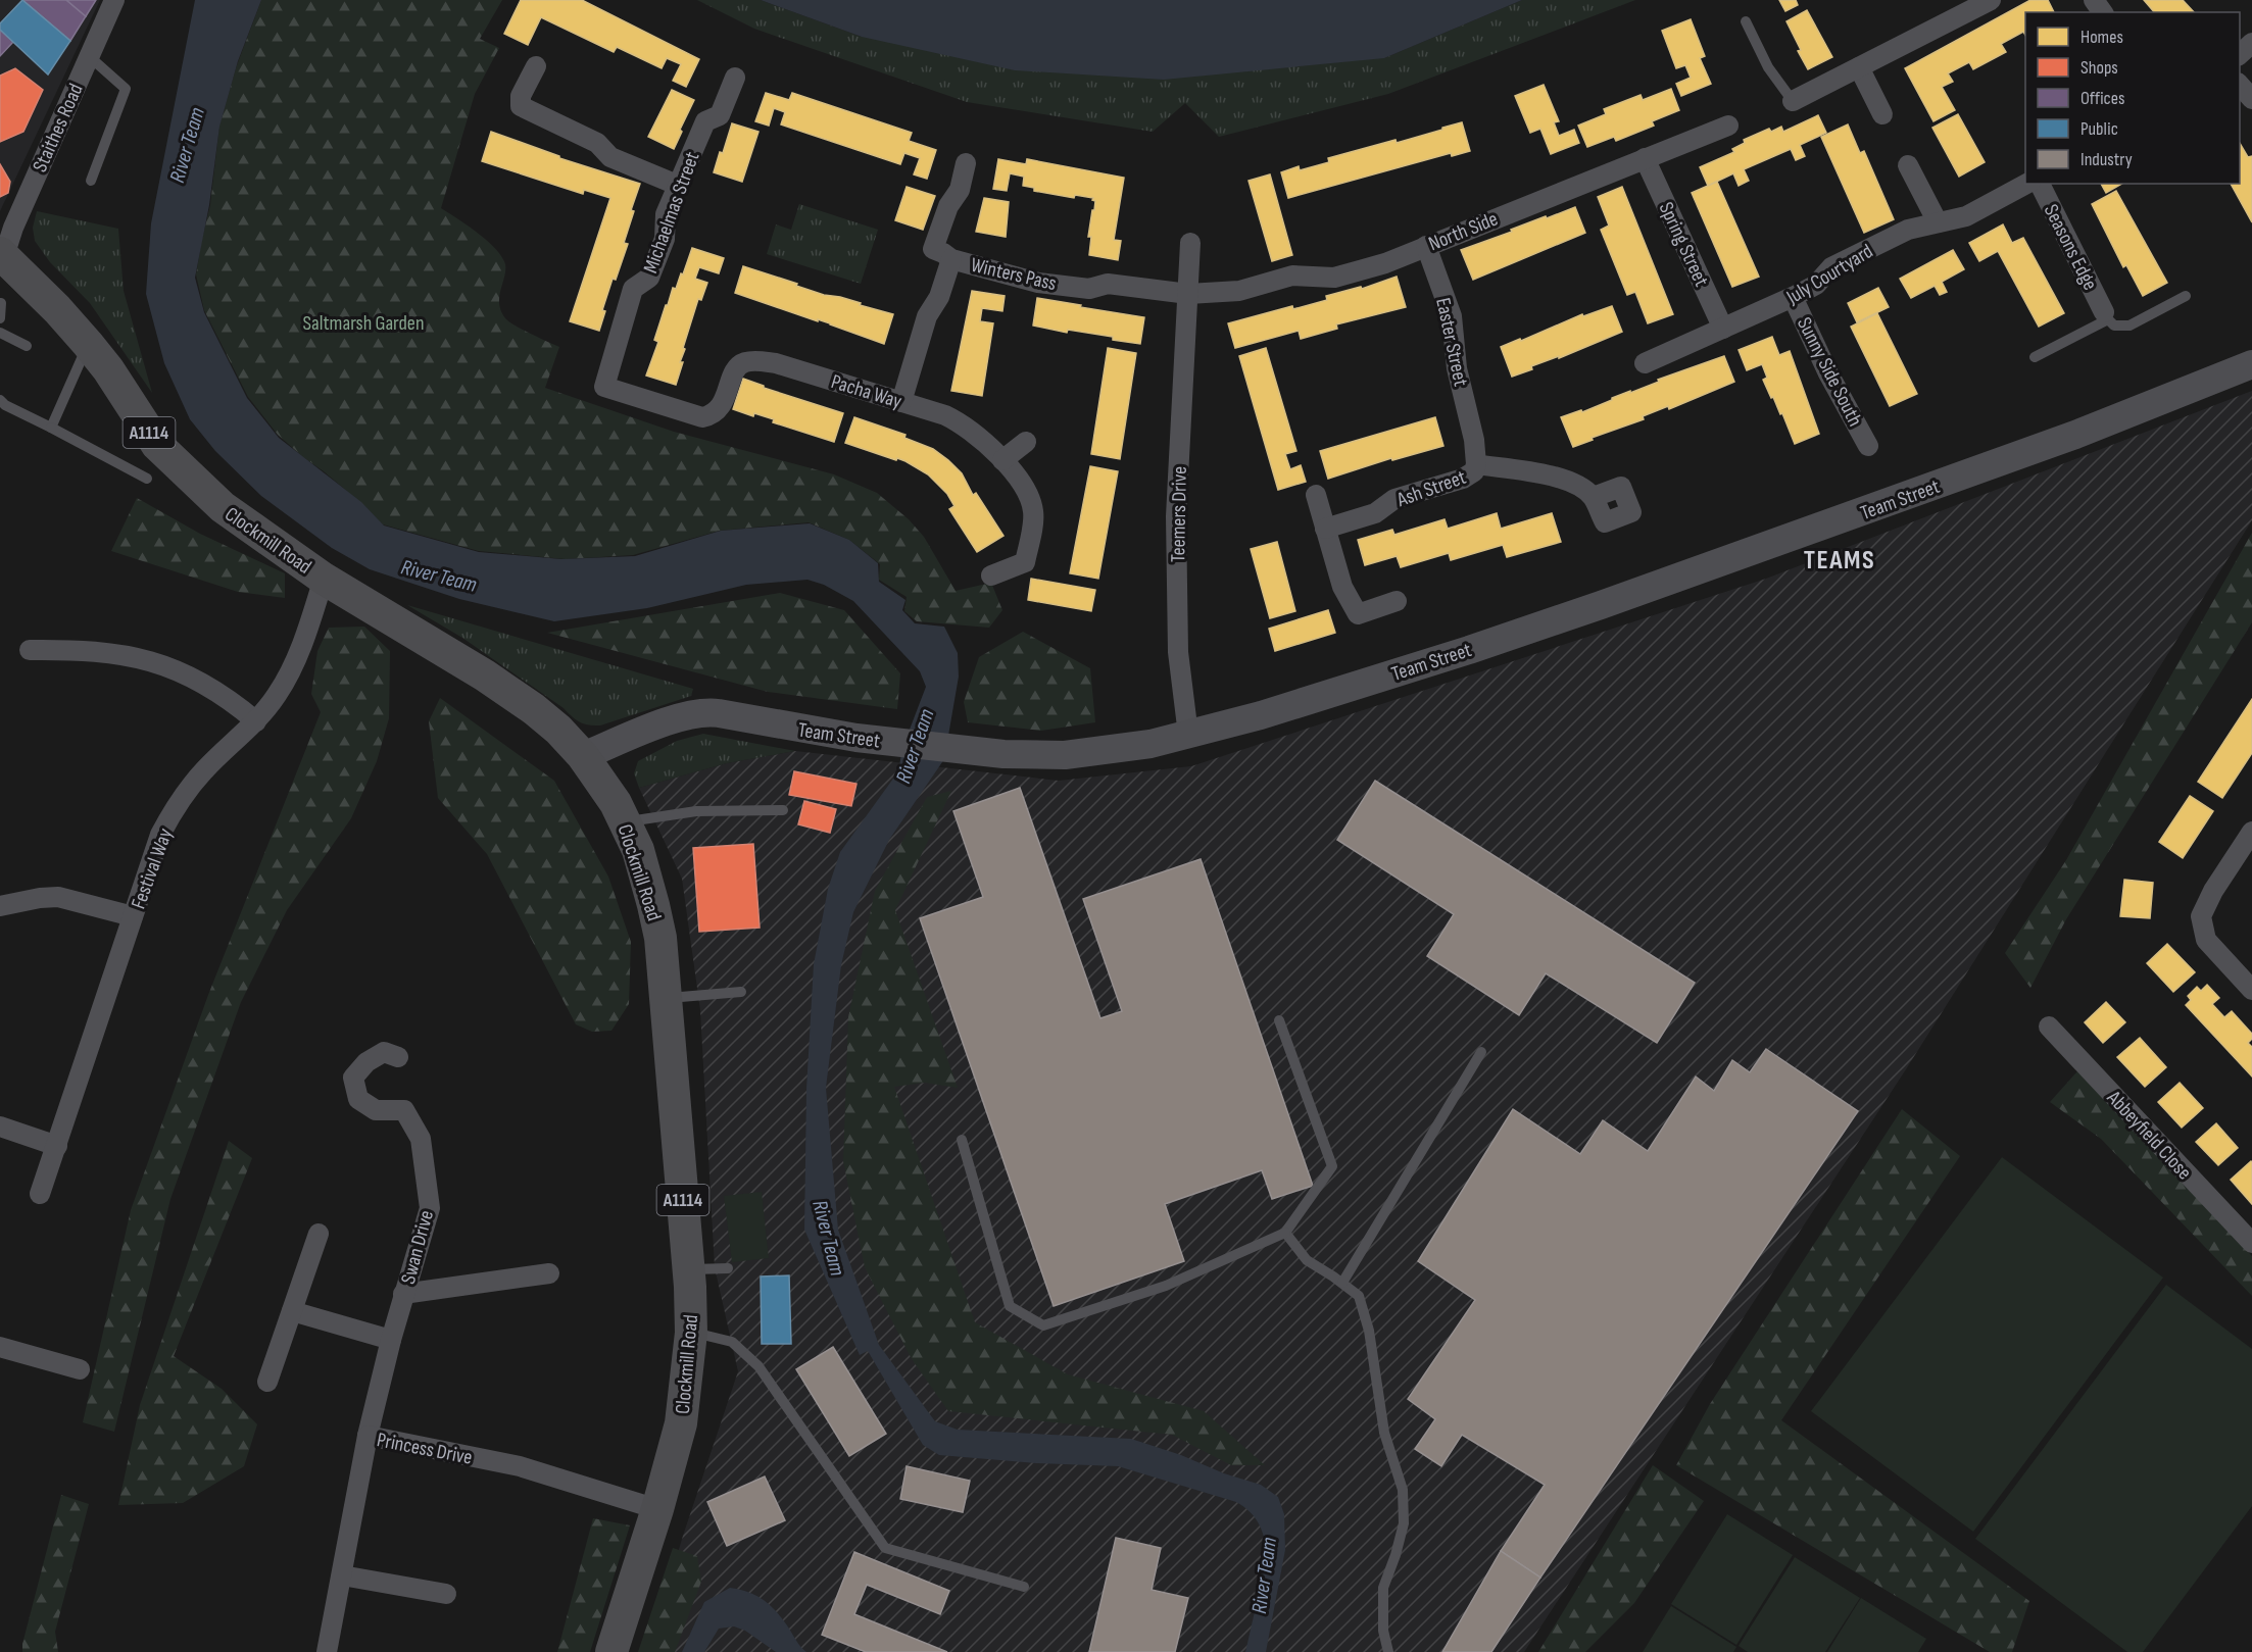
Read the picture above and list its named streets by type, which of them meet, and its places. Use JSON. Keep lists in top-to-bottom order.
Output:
{
  "streets": {
    "main road": ["A1114", "Clockmill Road"],
    "street": [
      "Staithes Road",
      "Michaelmas Street",
      "North Side",
      "Spring Street",
      "Seasons Edge",
      "Winters Pass",
      "July Courtyard",
      "Easter Street",
      "Sunny Side South",
      "Pacha Way",
      "Ash Street",
      "Team Street",
      "Teemers Drive",
      "Festival Way",
      "Abbeyfield Close",
      "Swan Drive",
      "Princess Drive"
    ]
  },
  "crossings": [
    ["Staithes Road", "Clockmill Road"],
    ["Michaelmas Street", "Pacha Way"],
    ["North Side", "Spring Street"],
    ["North Side", "Winters Pass"],
    ["North Side", "Easter Street"],
    ["North Side", "Teemers Drive"],
    ["Spring Street", "July Courtyard"],
    ["Winters Pass", "Teemers Drive"],
    ["July Courtyard", "Sunny Side South"],
    ["Easter Street", "Ash Street"],
    ["Team Street", "Teemers Drive"],
    ["Team Street", "Clockmill Road"],
    ["Clockmill Road", "Festival Way"],
    ["Clockmill Road", "Princess Drive"],
    ["Swan Drive", "Princess Drive"]
  ],
  "districts": ["TEAMS"],
  "water": ["River Team"],
  "parks": ["Saltmarsh Garden"],
  "legend": [
    "Homes",
    "Shops",
    "Offices",
    "Public",
    "Industry"
  ]
}
